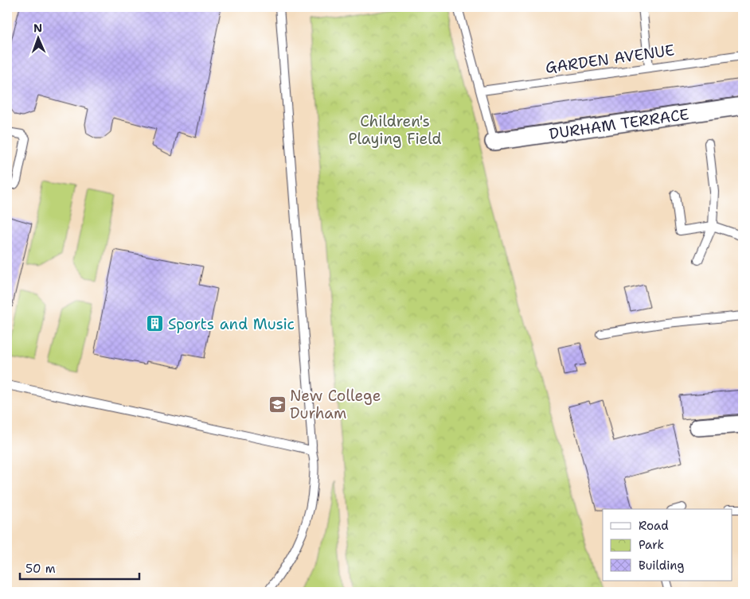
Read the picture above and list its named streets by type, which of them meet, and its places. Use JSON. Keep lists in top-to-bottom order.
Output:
{
  "streets": {
    "street": ["DURHAM TERRACE"],
    "lane": ["GARDEN AVENUE"]
  },
  "parks": ["Children's Playing Field"],
  "places": {
    "building": ["Sports and Music"],
    "school or university": ["New College Durham"]
  },
  "legend": ["Road", "Park", "Building"],
  "scale_bar": "50 m",
  "north": "top"
}
